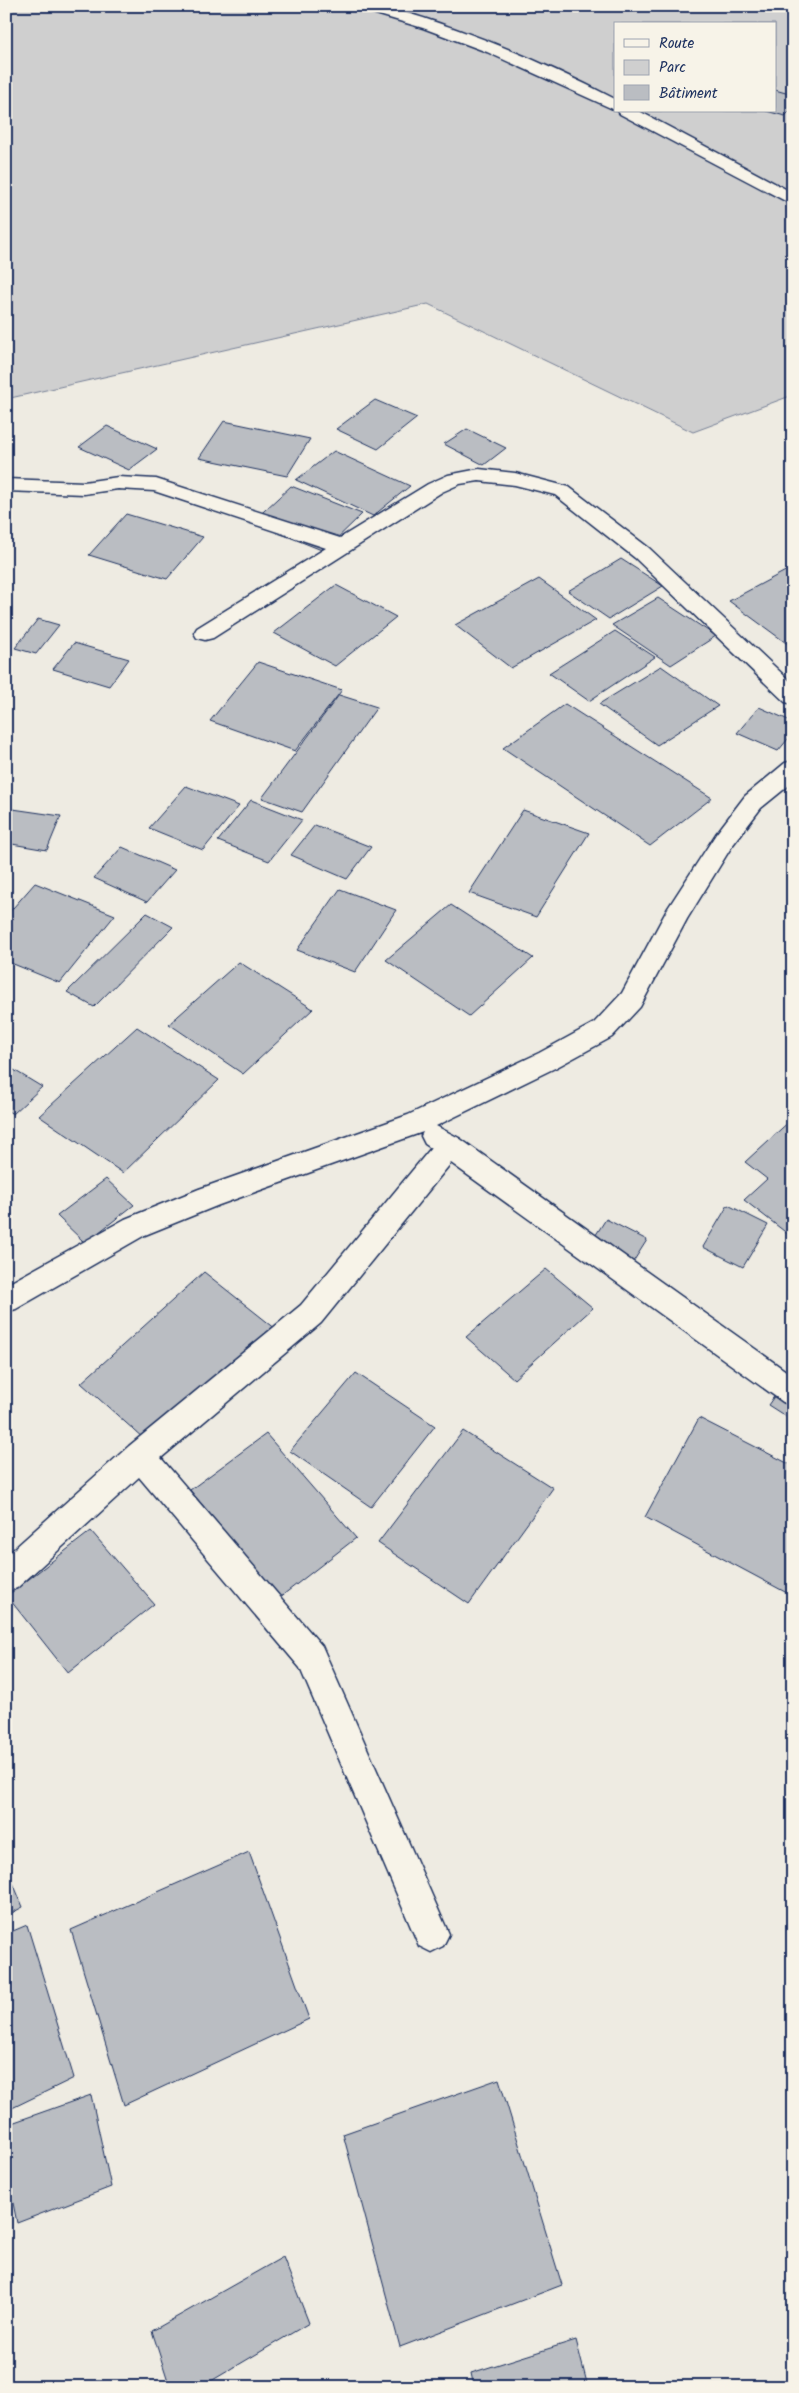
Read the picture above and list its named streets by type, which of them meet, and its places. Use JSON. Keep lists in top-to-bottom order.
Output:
{
  "legend": ["Route", "Parc", "Bâtiment"]
}
